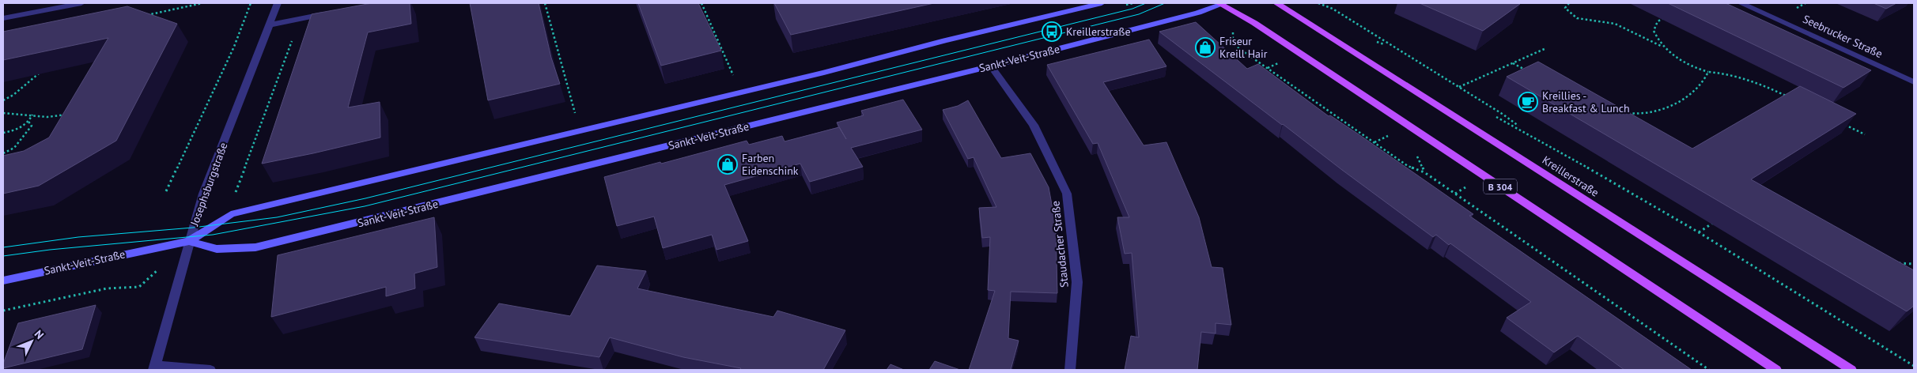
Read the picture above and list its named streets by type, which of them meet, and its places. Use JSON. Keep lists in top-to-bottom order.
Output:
{
  "streets": {
    "main road": ["Kreillerstraße", "B 304"],
    "street": [
      "Seebrucker Straße",
      "Sankt-Veit-Straße",
      "Josephsburgstraße",
      "Staudacher Straße"
    ]
  },
  "crossings": [
    ["Sankt-Veit-Straße", "Josephsburgstraße"],
    ["Sankt-Veit-Straße", "B 304"],
    ["Sankt-Veit-Straße", "Staudacher Straße"]
  ],
  "places": {
    "bus stop": ["Kreillerstraße"],
    "shop": ["Friseur Kreill Hair", "Farben Eidenschink"],
    "cafe": ["Kreillies - Breakfast & Lunch"]
  },
  "north": "top right"
}
